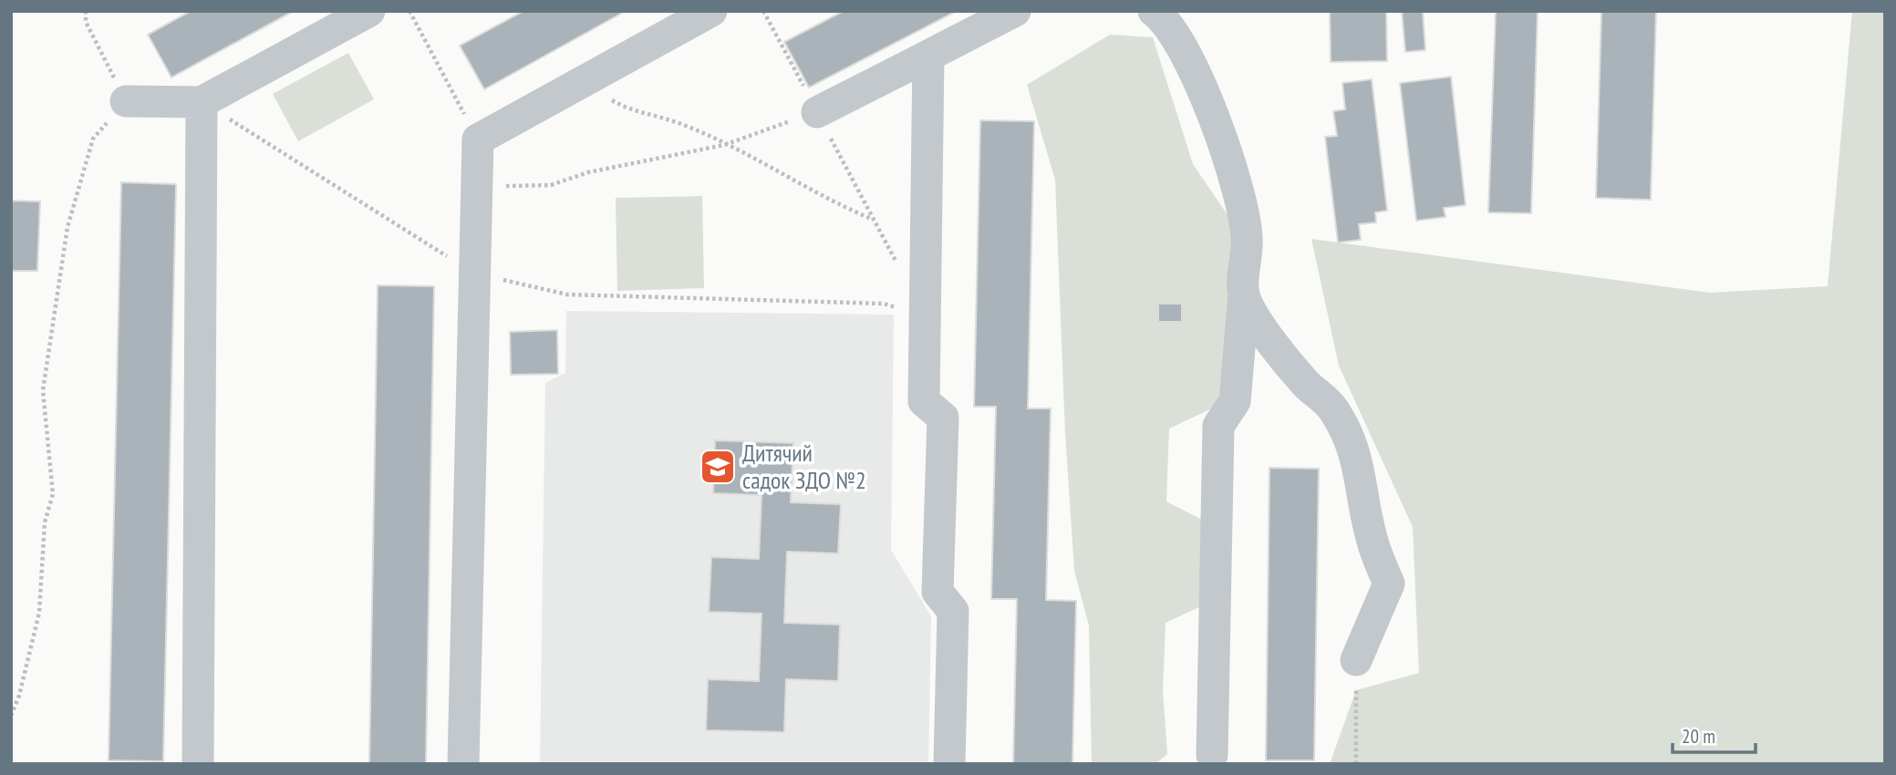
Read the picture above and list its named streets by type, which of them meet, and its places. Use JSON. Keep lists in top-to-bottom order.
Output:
{
  "places": {
    "school or university": ["Дитячий садок ЗДО №2"]
  },
  "scale_bar": "20 m"
}
